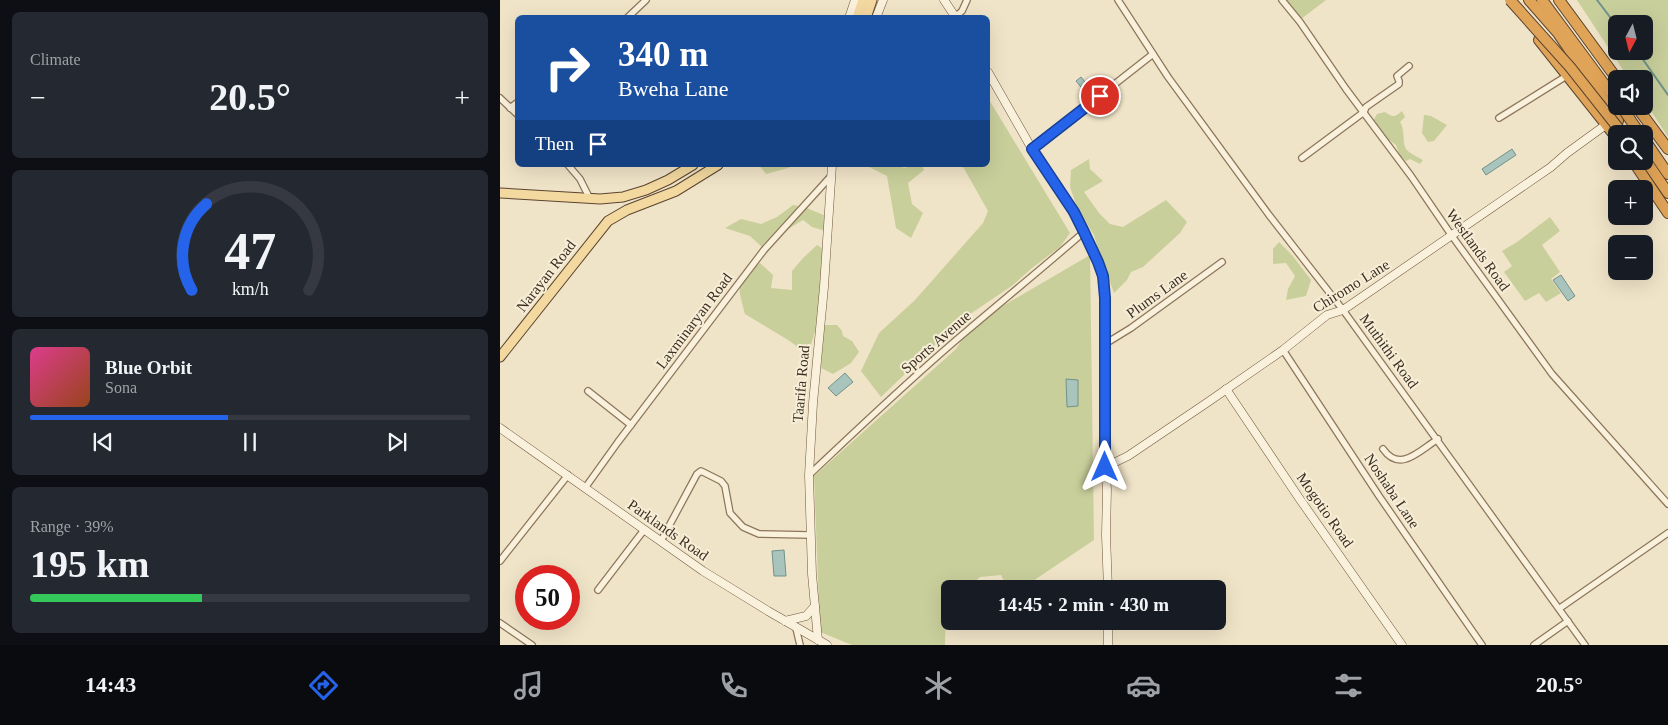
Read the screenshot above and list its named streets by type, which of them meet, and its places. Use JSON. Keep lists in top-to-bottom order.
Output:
{
  "streets": {
    "main road": ["Narayan Road"],
    "street": [
      "Westlands Road",
      "Chiromo Lane",
      "Plums Lane",
      "Laxminaryan Road",
      "Sports Avenue",
      "Muthithi Road",
      "Taarifa Road",
      "Noshaba Lane",
      "Mogotio Road",
      "Parklands Road"
    ]
  },
  "crossings": [
    ["Westlands Road", "Chiromo Lane"],
    ["Chiromo Lane", "Muthithi Road"],
    ["Chiromo Lane", "Noshaba Lane"],
    ["Chiromo Lane", "Mogotio Road"],
    ["Laxminaryan Road", "Taarifa Road"],
    ["Laxminaryan Road", "Parklands Road"],
    ["Sports Avenue", "Taarifa Road"],
    ["Taarifa Road", "Parklands Road"]
  ],
  "north": "bottom",
  "page": {
    "tile": [
      "Climate",
      ["Range · 39%", "195 km"]
    ],
    "map_buttons": ["+", "−"],
    "turn": ["340 m", "Bweha Lane"],
    "heat": ["−", "20.5°", "+"],
    "then": "Then",
    "song": ["Blue Orbit", "Sona"],
    "limit": "50",
    "trip": "14:45 · 2 min · 430 m",
    "tabs": ["14:43", "20.5°"],
    "gauge": ["47", "km/h"]
  }
}
